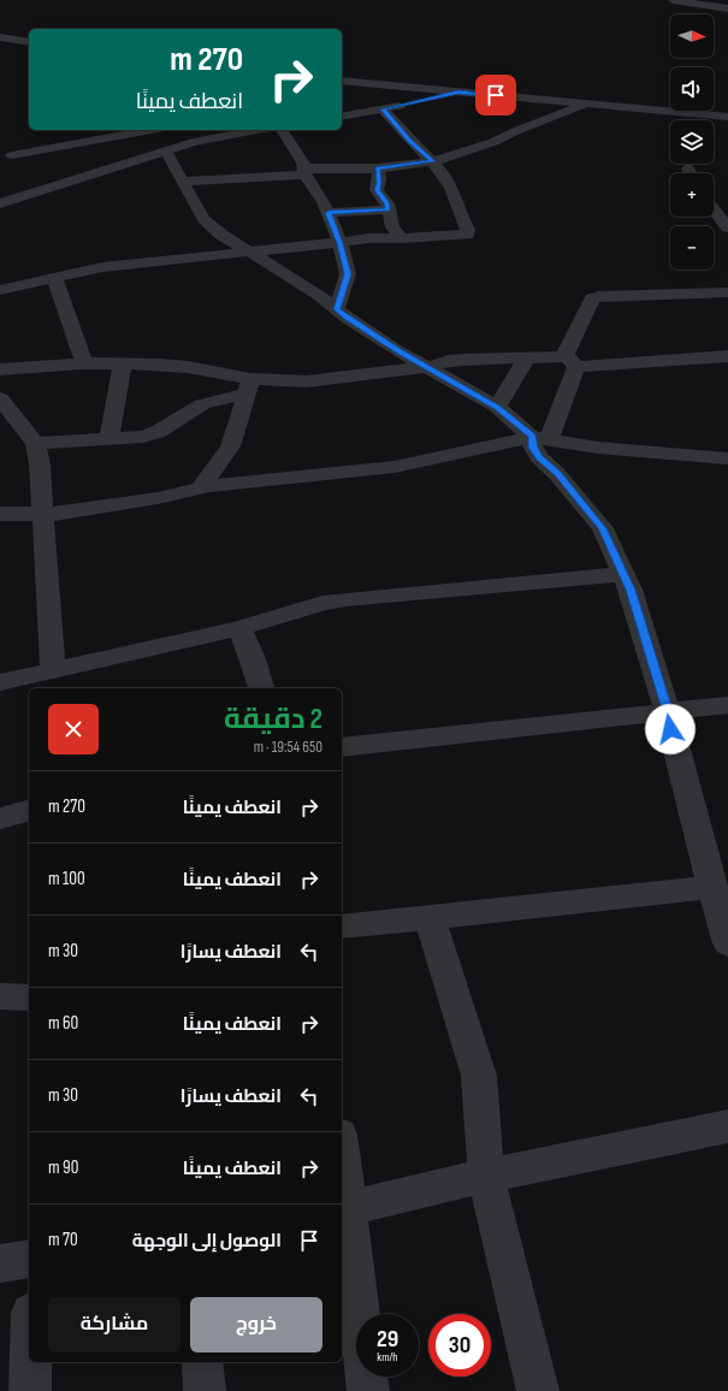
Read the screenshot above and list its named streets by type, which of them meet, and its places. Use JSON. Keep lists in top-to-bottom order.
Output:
{
  "north": "right",
  "page": {
    "map_buttons": ["+", "−"],
    "turn": ["270 m", "انعطف يمينًا"],
    "heading": ["2 دقيقة", "650 m · 19:54"],
    "list": [
      {
        "name": "انعطف يمينًا",
        "value": "270 m"
      },
      {
        "name": "انعطف يمينًا",
        "value": "100 m"
      },
      {
        "name": "انعطف يسارًا",
        "value": "30 m"
      },
      {
        "name": "انعطف يمينًا",
        "value": "60 m"
      },
      {
        "name": "انعطف يسارًا",
        "value": "30 m"
      },
      {
        "name": "انعطف يمينًا",
        "value": "90 m"
      },
      {
        "name": "الوصول إلى الوجهة",
        "value": "70 m"
      }
    ],
    "buttons": ["خروج", "مشاركة"],
    "speed": "29 km/h",
    "limit": "30"
  }
}
